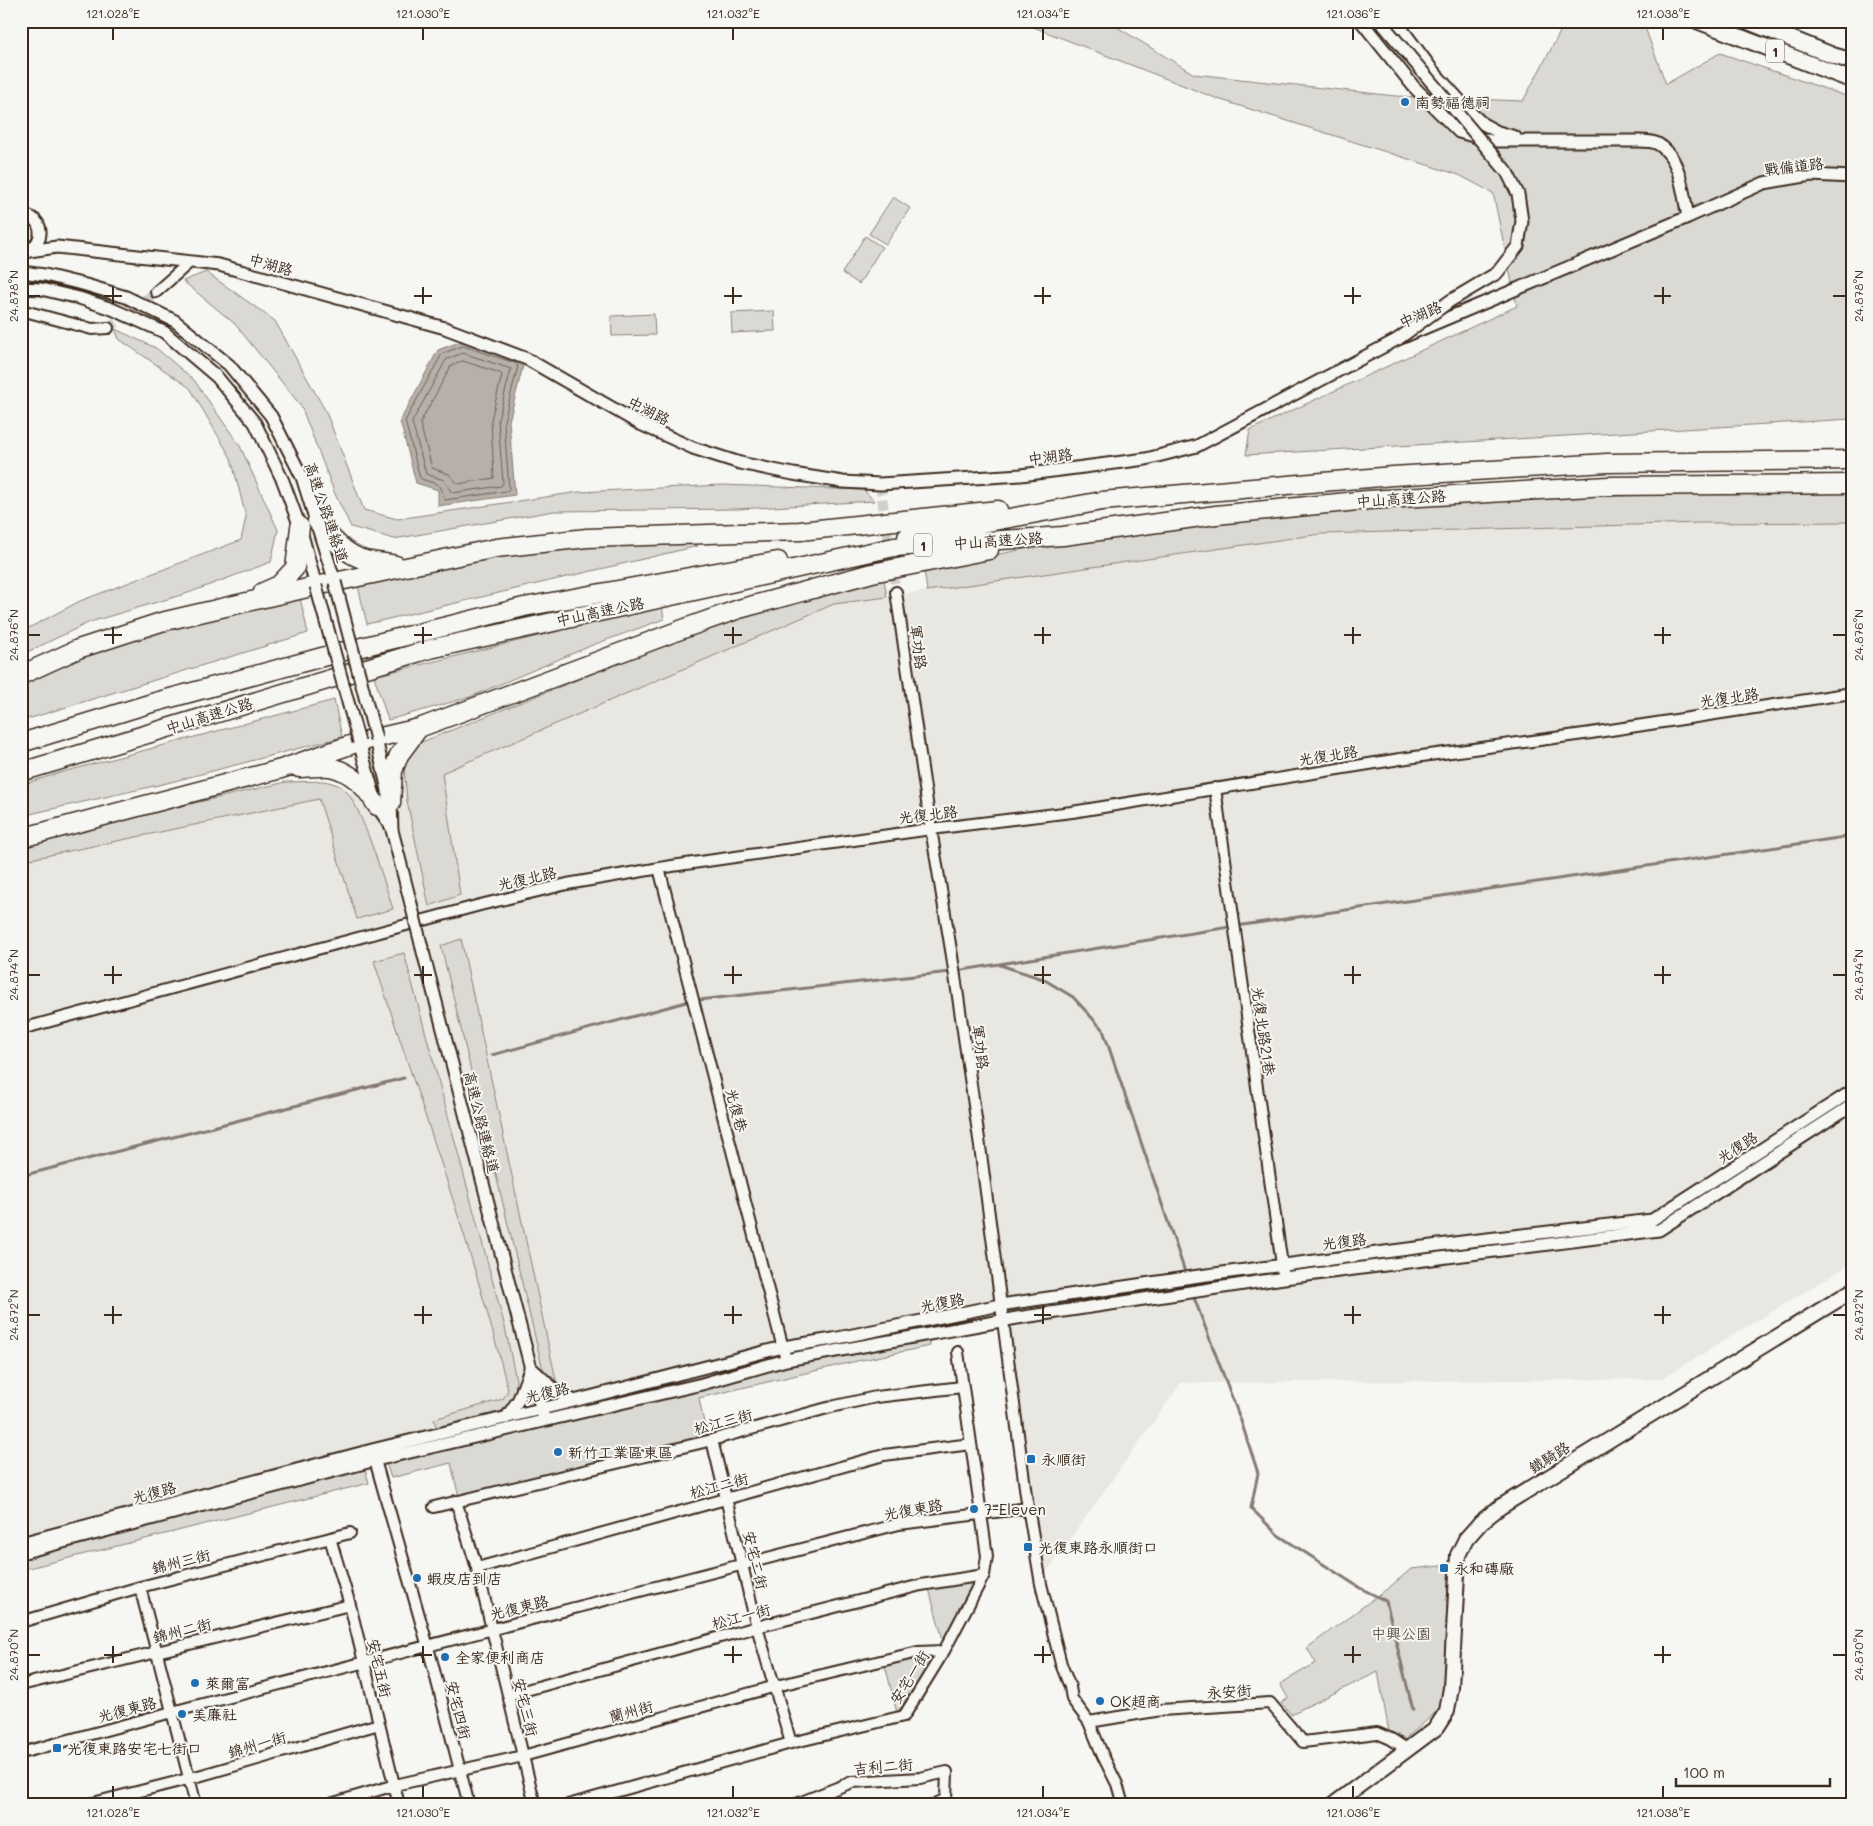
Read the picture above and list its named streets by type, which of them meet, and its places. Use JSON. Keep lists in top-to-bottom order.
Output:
{
  "streets": {
    "highway": ["1", "中山高速公路"],
    "main road": ["鐵騎路"],
    "street": [
      "戰備道路",
      "中湖路",
      "高速公路連絡道",
      "軍功路",
      "光復北路",
      "光復北路21巷",
      "光復巷",
      "光復路",
      "松江三街",
      "松江二街",
      "光復東路",
      "安宅二街",
      "錦州三街",
      "松江一街",
      "錦州二街",
      "安宅五街",
      "安宅一街",
      "永安街",
      "安宅三街",
      "安宅四街",
      "蘭州街",
      "錦州一街",
      "吉利二街"
    ]
  },
  "crossings": [
    ["戰備道路", "中湖路"],
    ["高速公路連絡道", "光復路"],
    ["軍功路", "光復北路"],
    ["軍功路", "光復路"],
    ["軍功路", "光復東路"],
    ["光復北路", "光復北路21巷"],
    ["光復北路", "光復巷"],
    ["光復北路21巷", "光復路"],
    ["光復巷", "光復路"],
    ["光復路", "安宅四街"],
    ["松江三街", "安宅二街"],
    ["松江三街", "安宅一街"],
    ["松江三街", "安宅三街"],
    ["鐵騎路", "永安街"],
    ["松江二街", "安宅二街"],
    ["松江二街", "安宅一街"],
    ["松江二街", "安宅三街"],
    ["光復東路", "安宅二街"],
    ["光復東路", "安宅五街"],
    ["光復東路", "安宅一街"],
    ["光復東路", "安宅三街"],
    ["光復東路", "安宅四街"],
    ["安宅二街", "松江一街"],
    ["安宅二街", "安宅一街"],
    ["安宅二街", "蘭州街"],
    ["錦州三街", "安宅五街"],
    ["松江一街", "安宅一街"],
    ["松江一街", "安宅三街"],
    ["錦州二街", "安宅五街"],
    ["安宅五街", "蘭州街"],
    ["安宅五街", "錦州一街"],
    ["安宅一街", "蘭州街"],
    ["安宅三街", "蘭州街"],
    ["安宅四街", "蘭州街"]
  ],
  "parks": ["中興公園"],
  "places": {
    "other": [
      "南勢福德祠",
      "新竹工業區東區",
      "7-Eleven",
      "蝦皮店到店",
      "全家便利商店",
      "萊爾富",
      "OK超商",
      "美廉社"
    ],
    "transit": [
      "永順街",
      "光復東路永順街口",
      "永和磚廠",
      "光復東路安宅七街口"
    ]
  },
  "scale_bar": "100 m",
  "coordinates": [
    "121.028°E",
    "121.030°E",
    "121.032°E",
    "121.034°E",
    "121.036°E",
    "121.038°E",
    "24.878°N",
    "24.876°N",
    "24.874°N",
    "24.872°N",
    "24.870°N"
  ]
}
